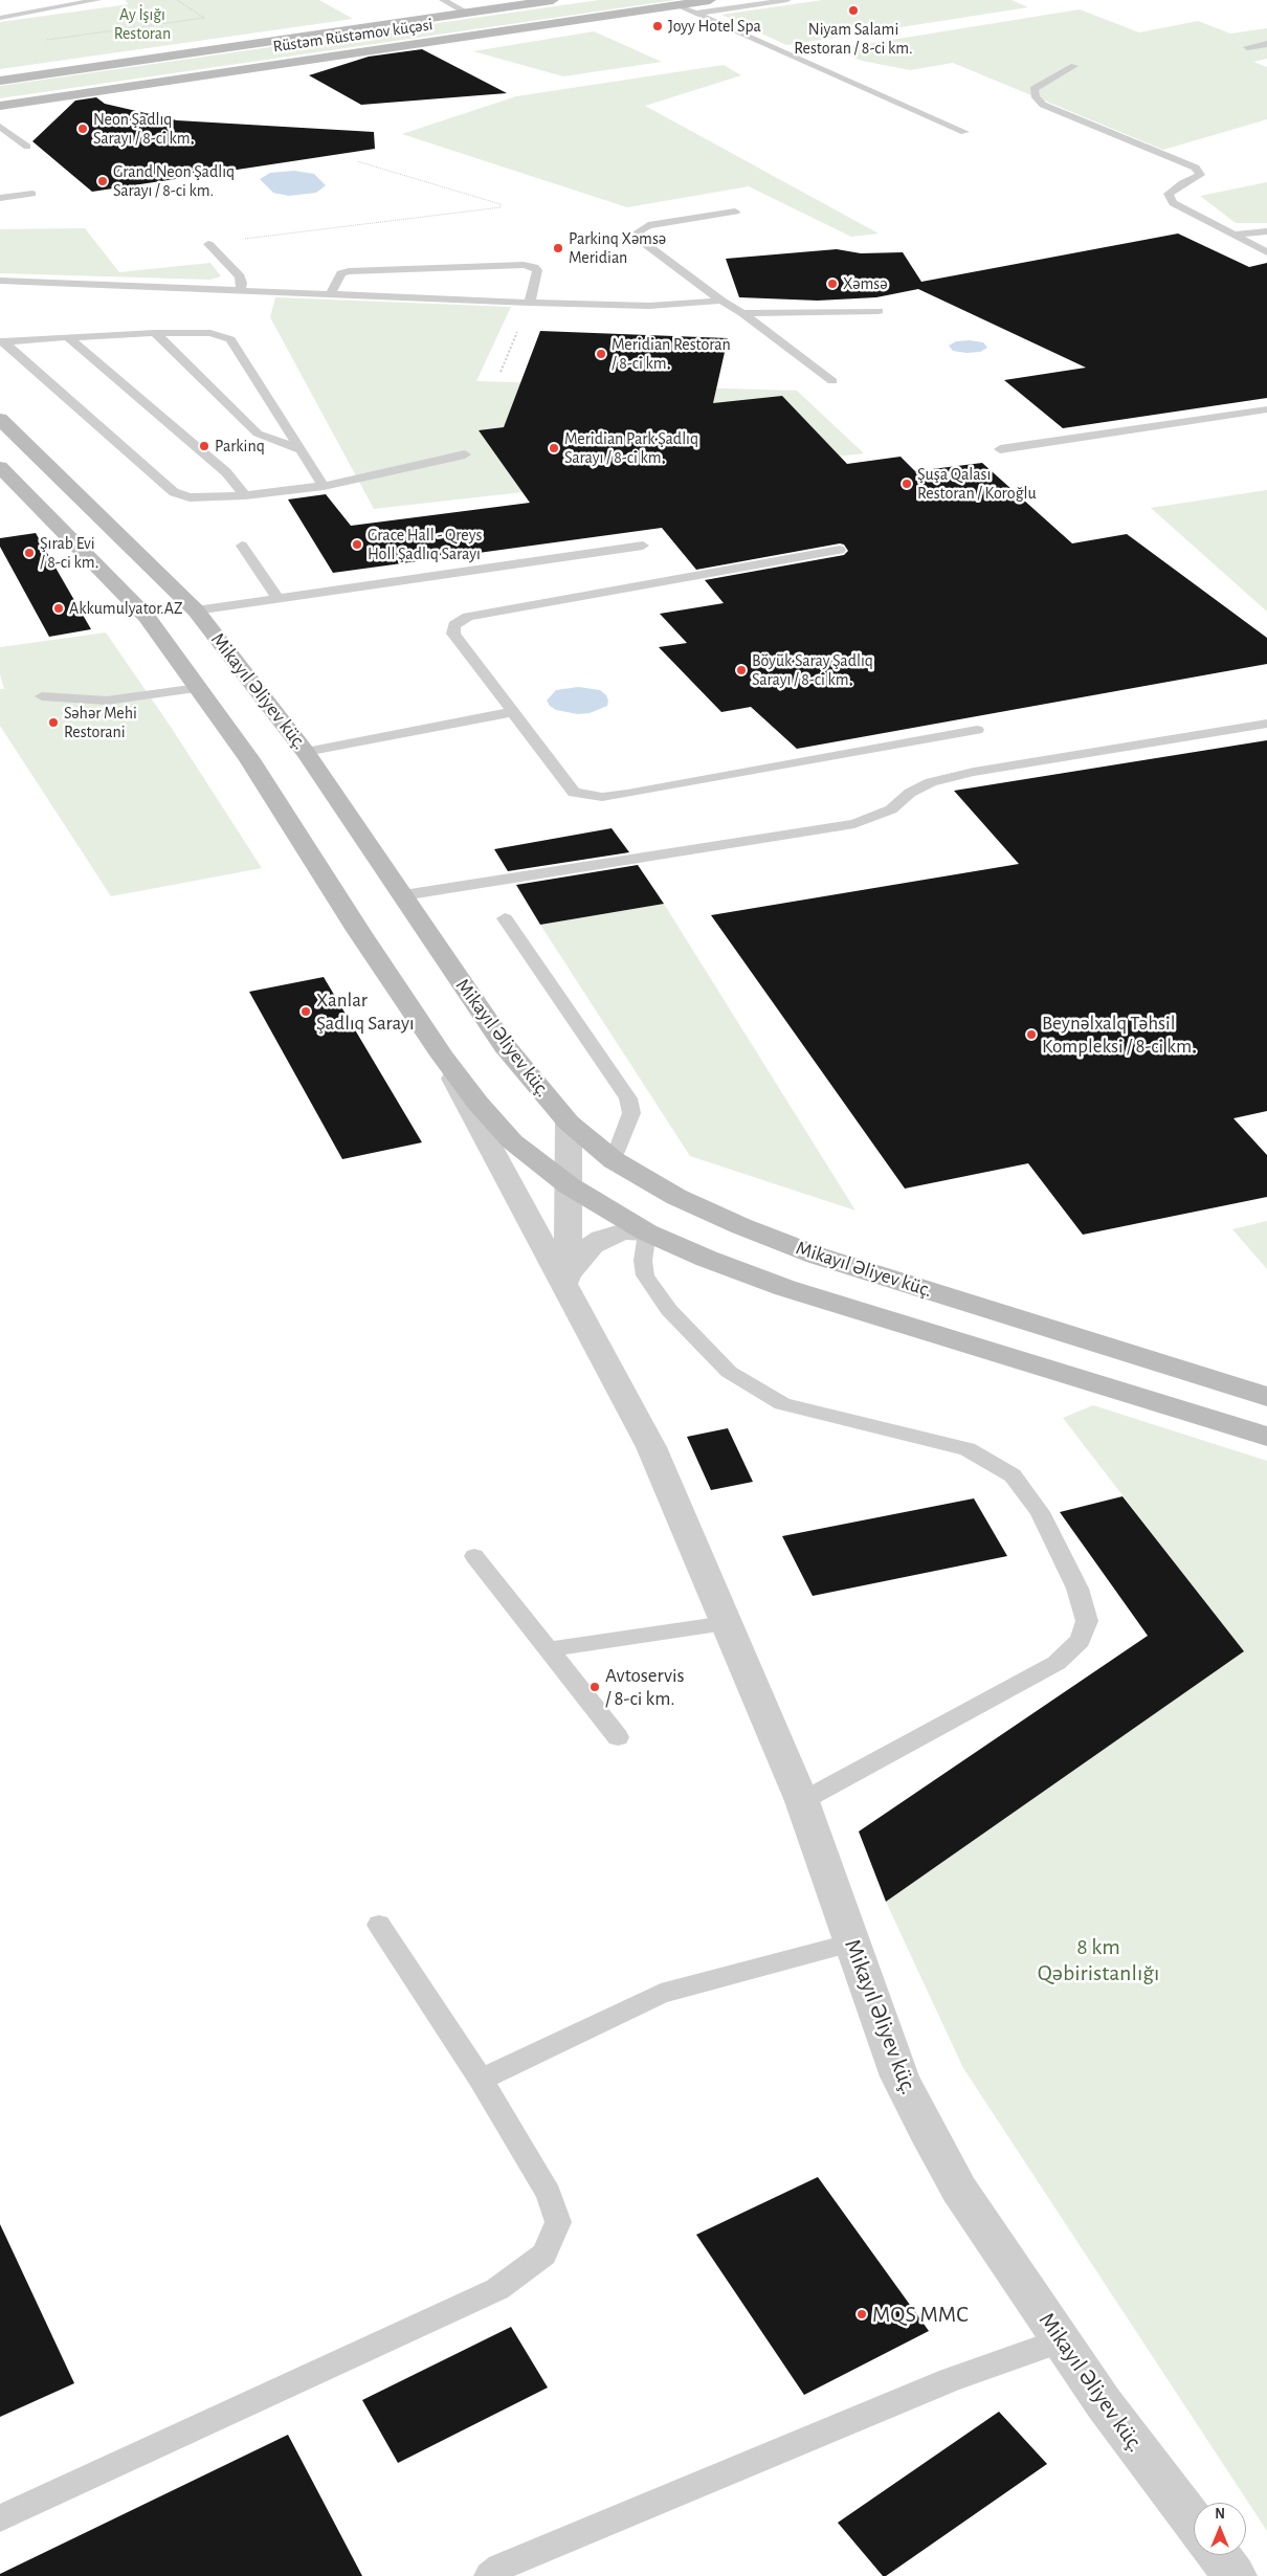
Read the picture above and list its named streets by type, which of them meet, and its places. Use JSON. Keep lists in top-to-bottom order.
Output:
{
  "streets": {
    "main road": ["Rüstəm Rüstəmov küçəsi", "Mikayıl Əliyev küç."]
  },
  "parks": ["Ay İşığı Restoran", "8 km Qəbiristanlığı"],
  "places": [
    "Niyam Salami Restoran / 8-ci km.",
    "Joyy Hotel Spa",
    "Neon Şadlıq Sarayı / 8-ci km.",
    "Grand Neon Şadlıq Sarayı / 8-ci km.",
    "Parkinq Xəmsə Meridian",
    "Xəmsə",
    "Meridian Restoran / 8-ci km.",
    "Parkinq",
    "Meridian Park Şadlıq Sarayı / 8-ci km.",
    "Şuşa Qalası Restoran / Koroğlu",
    "Grace Hall - Qreys Holl Şadlıq Sarayı",
    "Şırab Evi / 8-ci km.",
    "Akkumulyator.AZ",
    "Böyük Saray Şadlıq Sarayı / 8-ci km.",
    "Səhər Mehi Restorani",
    "Xanlar Şadlıq Sarayı",
    "Beynəlxalq Təhsil Kompleksi / 8-ci km.",
    "Avtoservis / 8-ci km.",
    "MQS MMC"
  ],
  "north": "top"
}
